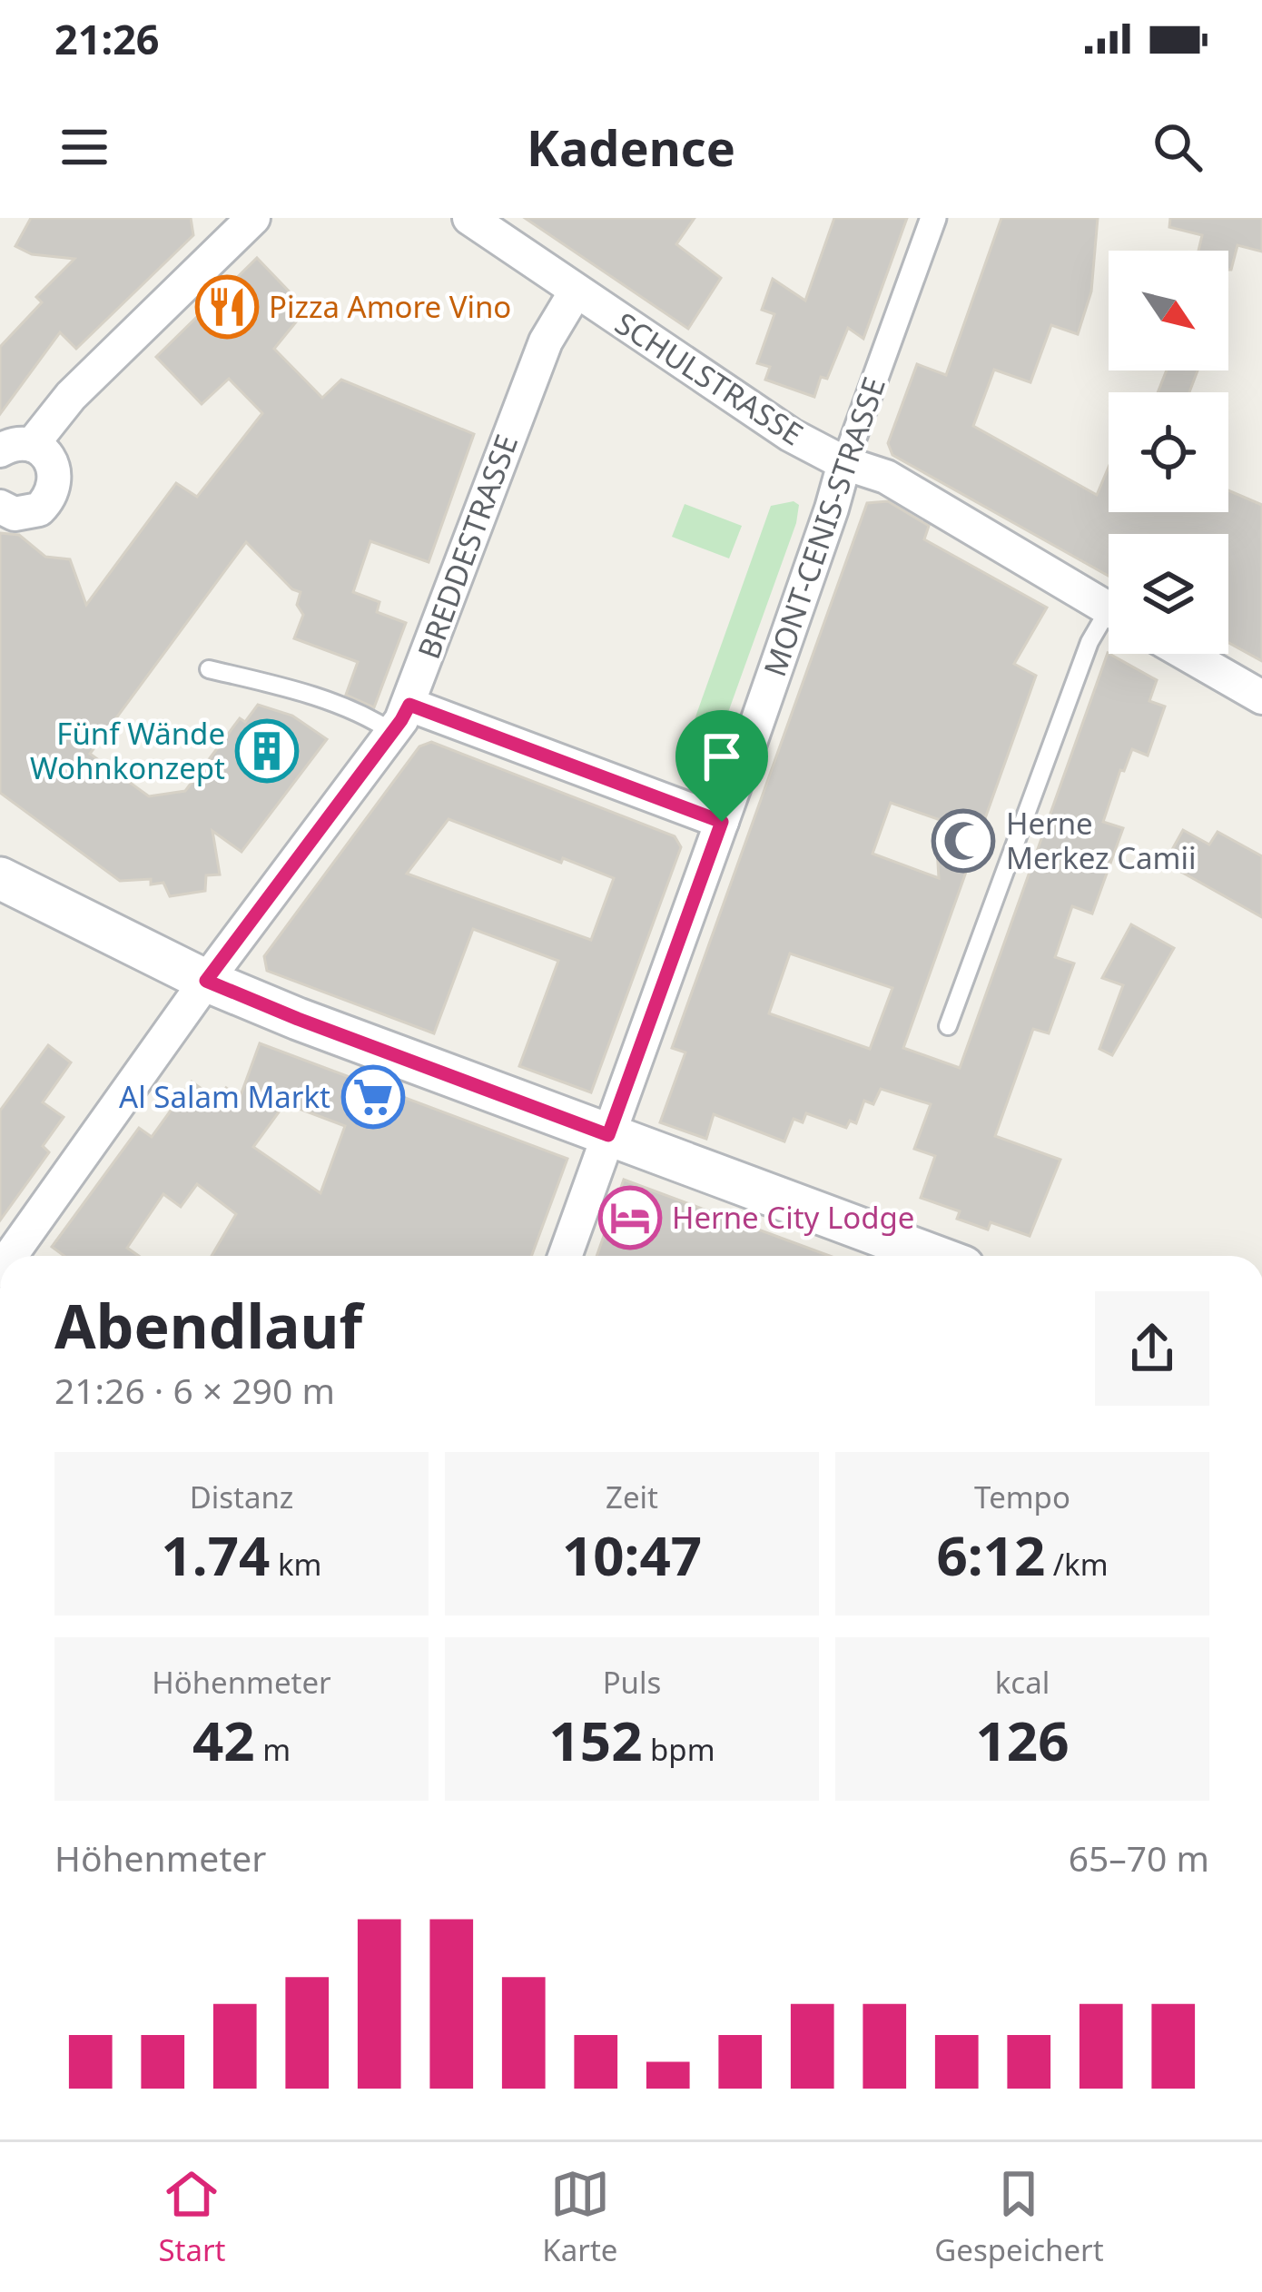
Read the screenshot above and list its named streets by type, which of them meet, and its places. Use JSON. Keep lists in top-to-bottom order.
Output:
{
  "streets": {
    "street": ["SCHULSTRASSE", "MONT-CENIS-STRASSE", "BREDDESTRASSE"]
  },
  "crossings": [
    ["SCHULSTRASSE", "MONT-CENIS-STRASSE"],
    ["SCHULSTRASSE", "BREDDESTRASSE"]
  ],
  "places": {
    "restaurant": ["Pizza Amore Vino"],
    "building": ["Fünf Wände Wohnkonzept"],
    "mosque": ["Herne Merkez Camii"],
    "supermarket": ["Al Salam Markt"],
    "hotel": ["Herne City Lodge"]
  },
  "north": "bottom right",
  "page": {
    "status": "21:26",
    "header": "Kadence",
    "heading": ["Abendlauf", "21:26 · 6 × 290 m"],
    "stats": [
      ["Distanz", "1.74 km"],
      ["Zeit", "10:47"],
      ["Tempo", "6:12 /km"],
      ["Höhenmeter", "42 m"],
      ["Puls", "152 bpm"],
      ["kcal", "126"]
    ],
    "chart": ["Höhenmeter", "65–70 m"],
    "tabs": ["Start", "Karte", "Gespeichert"]
  }
}
